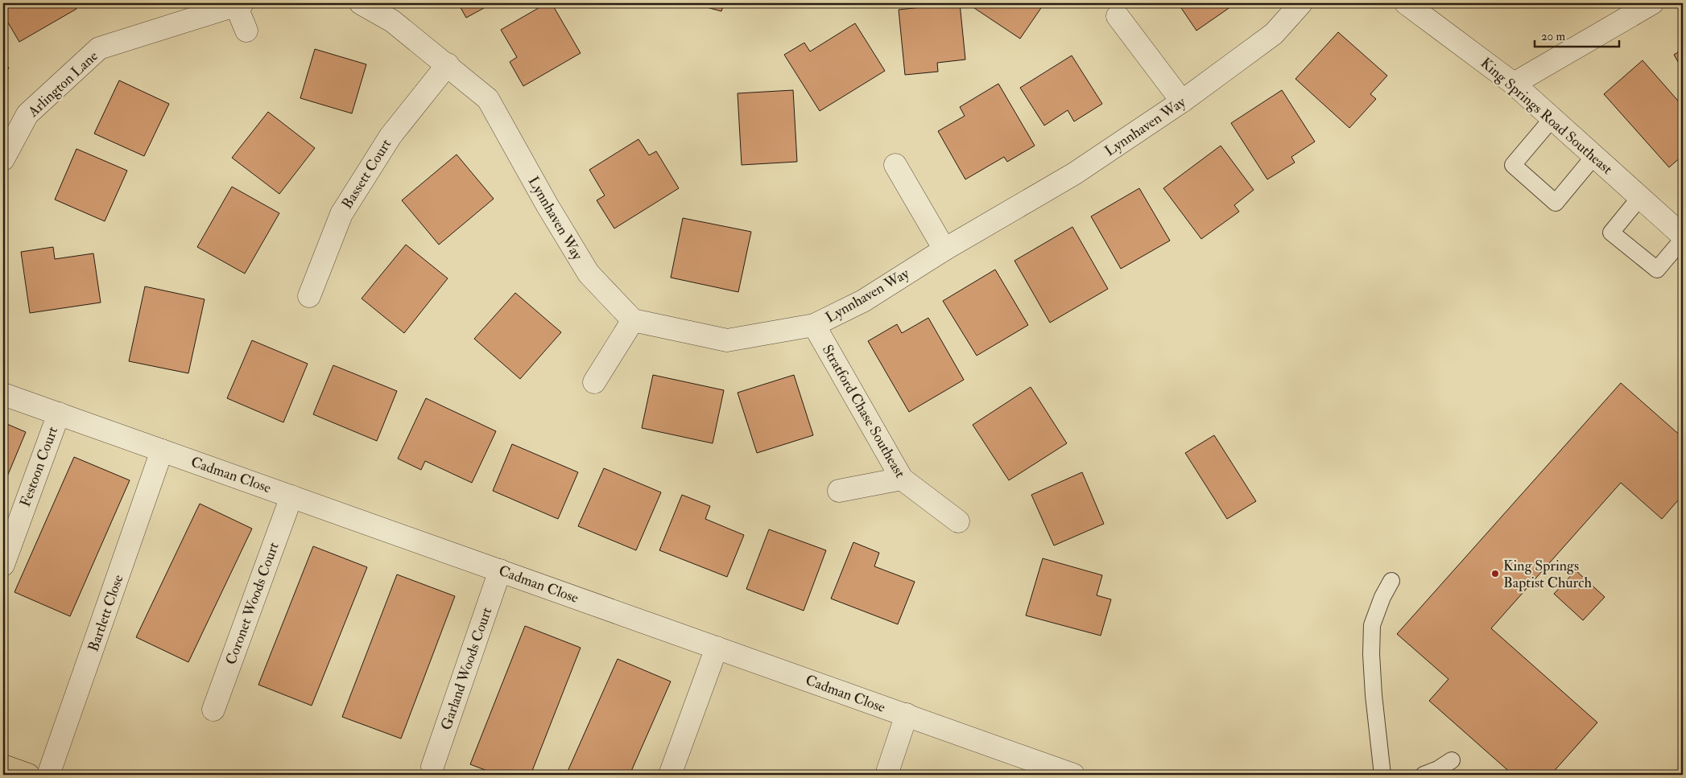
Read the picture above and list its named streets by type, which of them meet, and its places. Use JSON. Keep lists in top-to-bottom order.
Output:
{
  "streets": {
    "street": [
      "Arlington Lane",
      "King Springs Road Southeast",
      "Lynnhaven Way",
      "Bassett Court",
      "Stratford Chase Southeast",
      "Festoon Court",
      "Cadman Close",
      "Coronet Woods Court",
      "Bartlett Close",
      "Garland Woods Court"
    ]
  },
  "crossings": [
    ["Lynnhaven Way", "Bassett Court"],
    ["Lynnhaven Way", "Stratford Chase Southeast"],
    ["Festoon Court", "Cadman Close"],
    ["Cadman Close", "Coronet Woods Court"],
    ["Cadman Close", "Bartlett Close"],
    ["Cadman Close", "Garland Woods Court"]
  ],
  "places": ["King Springs Baptist Church"],
  "scale_bar": "20 m"
}
